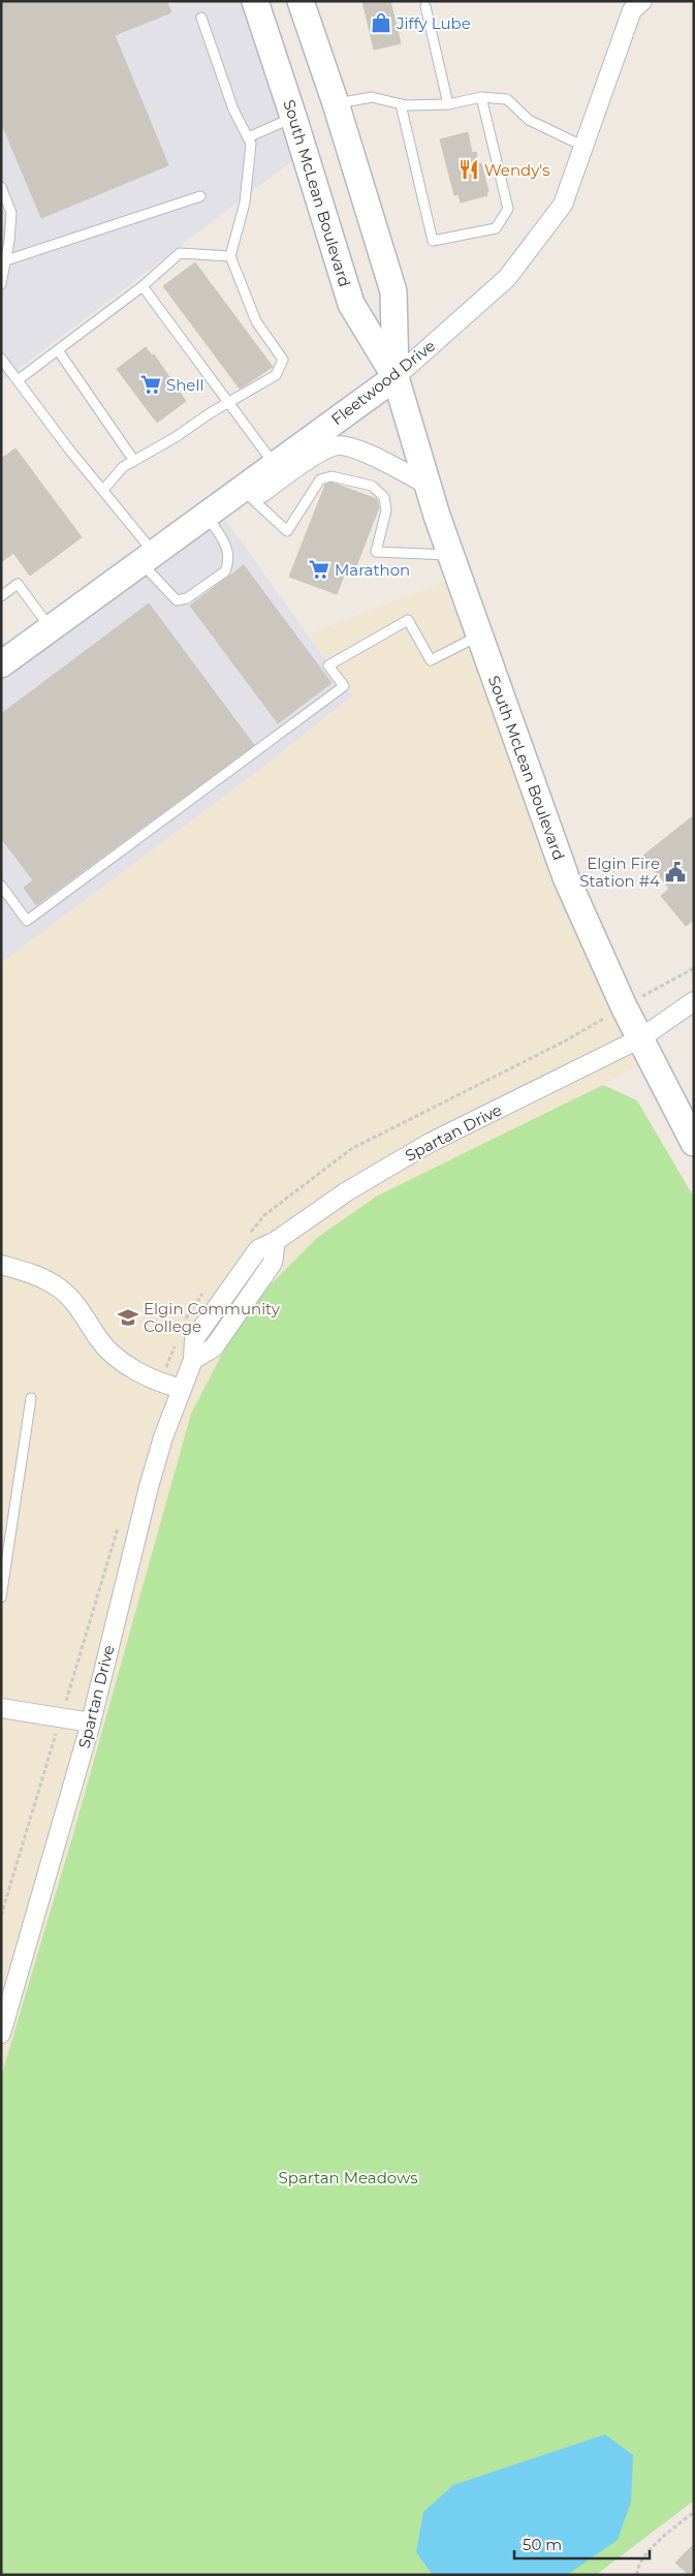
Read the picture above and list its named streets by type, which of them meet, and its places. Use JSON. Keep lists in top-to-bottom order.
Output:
{
  "streets": {
    "main road": ["South McLean Boulevard", "Fleetwood Drive"],
    "street": ["Spartan Drive"]
  },
  "crossings": [
    ["South McLean Boulevard", "Fleetwood Drive"],
    ["South McLean Boulevard", "Spartan Drive"]
  ],
  "parks": ["Spartan Meadows"],
  "places": {
    "shop": ["Jiffy Lube"],
    "restaurant": ["Wendy's"],
    "supermarket": ["Shell", "Marathon"],
    "public building": ["Elgin Fire Station #4"],
    "school or university": ["Elgin Community College"]
  },
  "scale_bar": "50 m"
}
